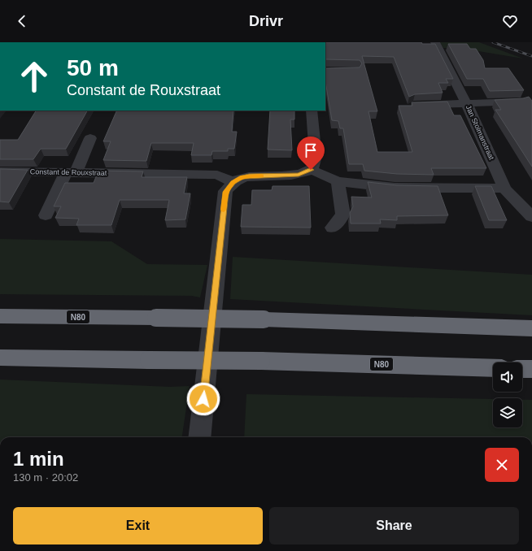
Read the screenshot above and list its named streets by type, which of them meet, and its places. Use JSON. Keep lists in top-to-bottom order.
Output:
{
  "streets": {
    "highway": ["N80"],
    "street": ["Jan Stolmanstraat", "Constant de Rouxstraat"]
  },
  "page": {
    "header": "Drivr",
    "turn": ["50 m", "Constant de Rouxstraat"],
    "heading": ["1 min", "130 m · 20:02"],
    "buttons": ["Exit", "Share"]
  }
}
